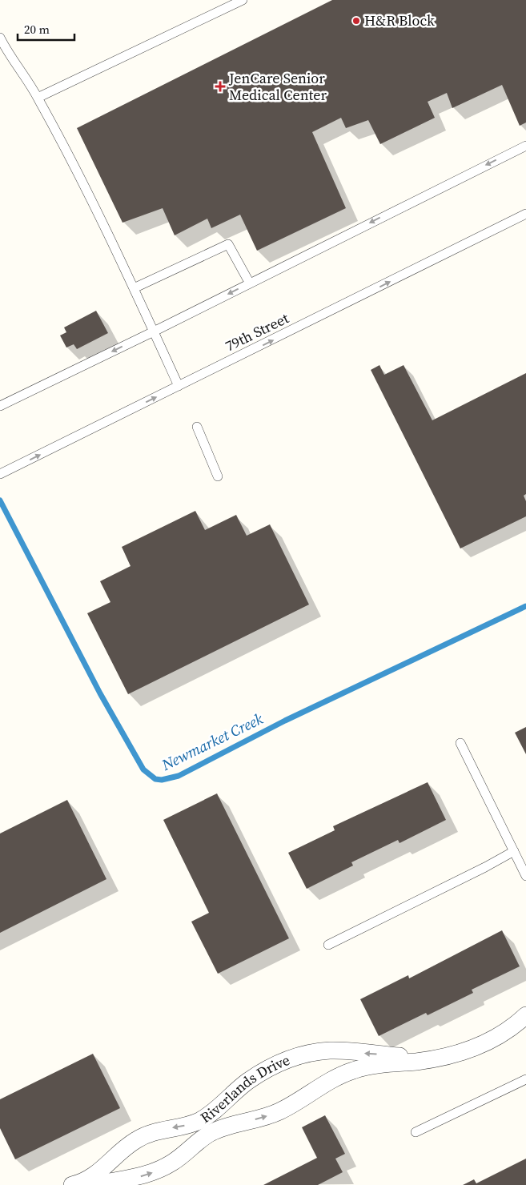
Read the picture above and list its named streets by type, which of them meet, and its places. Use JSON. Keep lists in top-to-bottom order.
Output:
{
  "streets": {
    "street": ["Riverlands Drive"],
    "lane": ["79th Street"]
  },
  "water": ["Newmarket Creek"],
  "places": {
    "other": ["H&R Block"],
    "health": ["JenCare Senior Medical Center"]
  },
  "scale_bar": "20 m"
}
